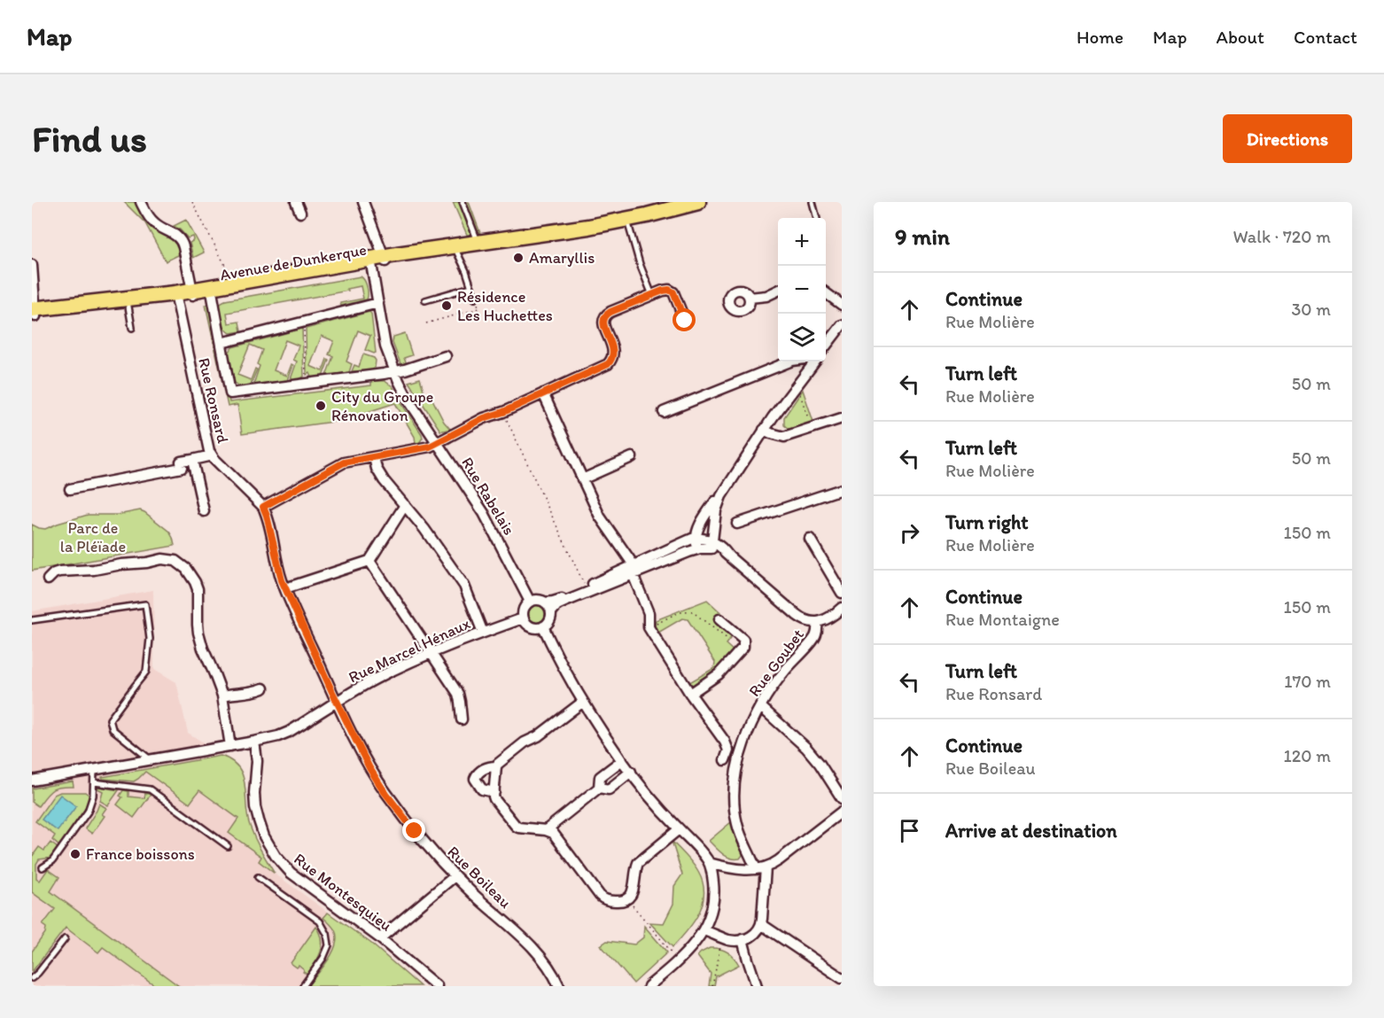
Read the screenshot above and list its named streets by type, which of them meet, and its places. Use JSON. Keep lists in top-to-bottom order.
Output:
{
  "streets": {
    "main road": ["Avenue de Dunkerque"],
    "street": [
      "Rue Ronsard",
      "Rue Rabelais",
      "Rue Marcel Hénaux",
      "Rue Goubet",
      "Rue Boileau",
      "Rue Montesquieu"
    ]
  },
  "crossings": [
    ["Avenue de Dunkerque", "Rue Ronsard"],
    ["Avenue de Dunkerque", "Rue Rabelais"],
    ["Rue Ronsard", "Rue Marcel Hénaux"],
    ["Rue Ronsard", "Rue Boileau"],
    ["Rue Rabelais", "Rue Marcel Hénaux"],
    ["Rue Marcel Hénaux", "Rue Boileau"],
    ["Rue Marcel Hénaux", "Rue Montesquieu"]
  ],
  "parks": ["Parc de la Pléïade"],
  "places": [
    "Amaryllis",
    "Résidence Les Huchettes",
    "City du Groupe Rénovation",
    "France boissons"
  ],
  "page": {
    "header": "Map",
    "nav": [
      "Home",
      "Map",
      "About",
      "Contact"
    ],
    "buttons": "Directions",
    "title": "Find us",
    "heading": ["9 min", "Walk · 720 m"],
    "map_buttons": ["+", "−"],
    "list": [
      ["Continue", "Rue Molière", "30 m"],
      ["Turn left", "Rue Molière", "50 m"],
      ["Turn left", "Rue Molière", "50 m"],
      ["Turn right", "Rue Molière", "150 m"],
      ["Continue", "Rue Montaigne", "150 m"],
      ["Turn left", "Rue Ronsard", "170 m"],
      ["Continue", "Rue Boileau", "120 m"],
      "Arrive at destination"
    ]
  }
}
